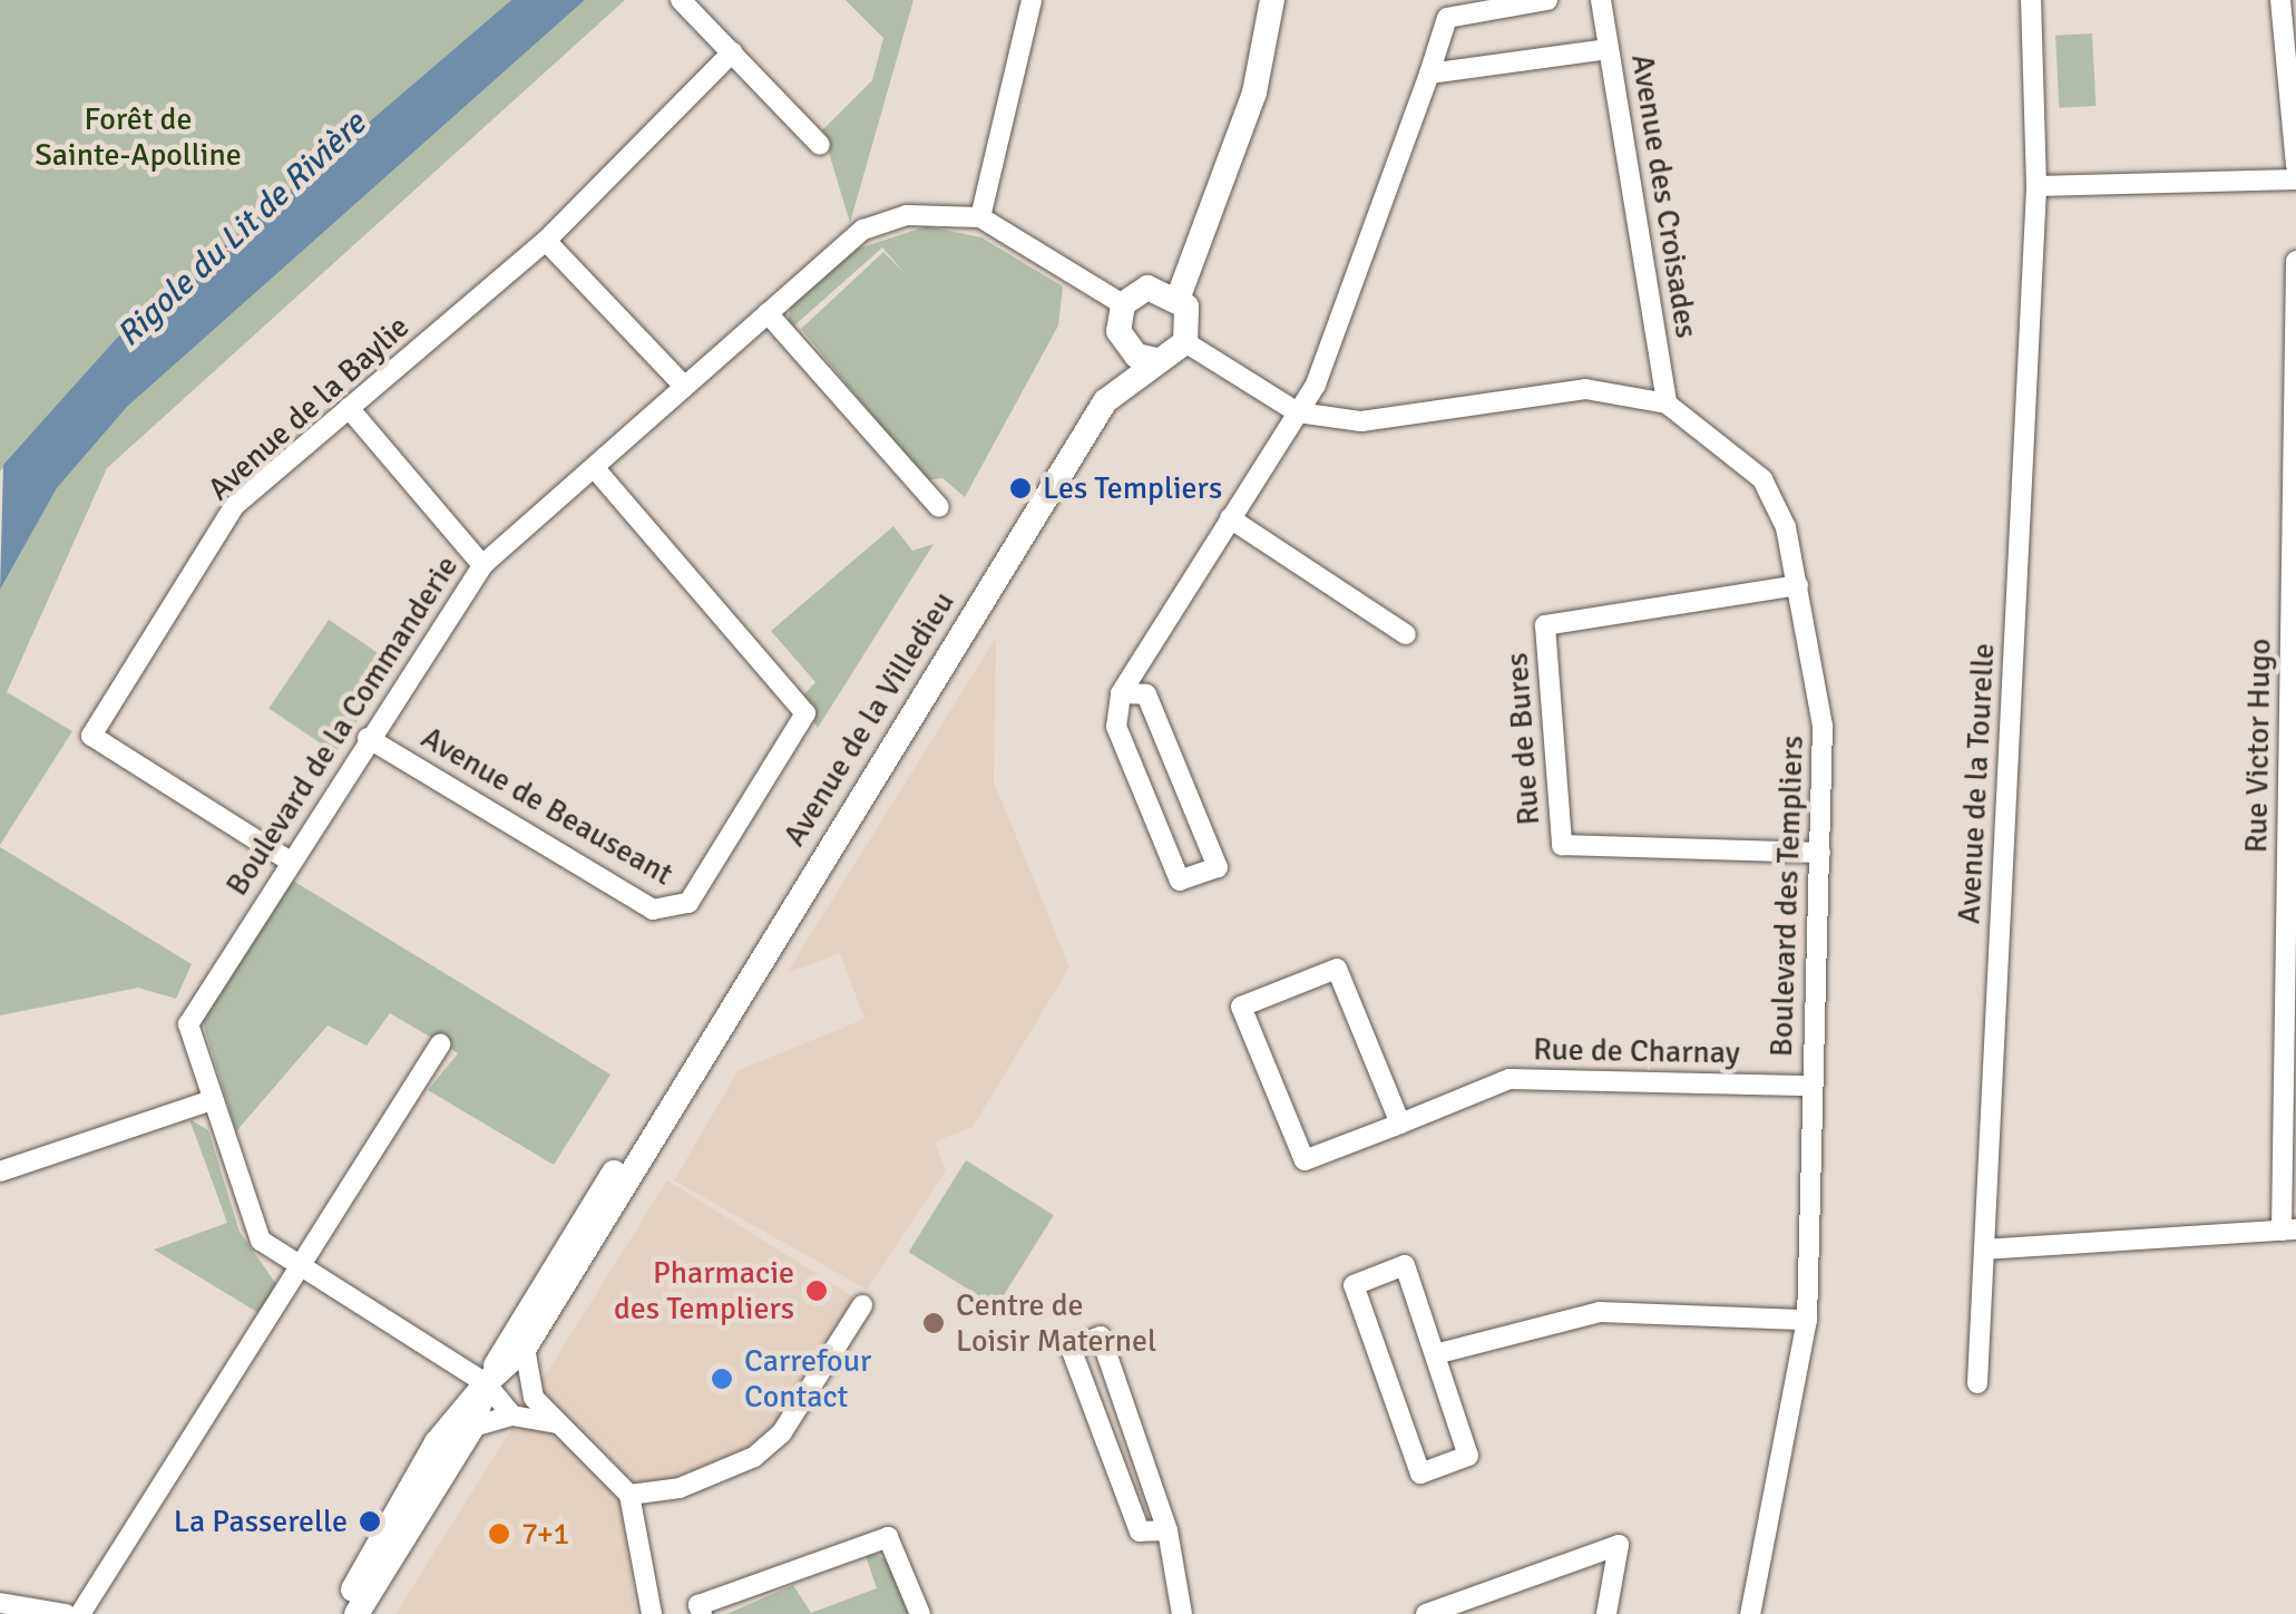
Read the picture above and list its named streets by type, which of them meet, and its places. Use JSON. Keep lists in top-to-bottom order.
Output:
{
  "streets": {
    "street": [
      "Avenue des Croisades",
      "Avenue de la Baylie",
      "Avenue de la Villedieu",
      "Boulevard de la Commanderie",
      "Rue de Bures",
      "Rue Victor Hugo",
      "Avenue de la Tourelle",
      "Avenue de Beauseant",
      "Boulevard des Templiers",
      "Rue de Charnay"
    ]
  },
  "crossings": [
    ["Avenue des Croisades", "Boulevard des Templiers"],
    ["Avenue de la Baylie", "Boulevard de la Commanderie"],
    ["Avenue de la Villedieu", "Boulevard de la Commanderie"],
    ["Avenue de la Villedieu", "Boulevard des Templiers"],
    ["Boulevard de la Commanderie", "Avenue de Beauseant"],
    ["Boulevard de la Commanderie", "Boulevard des Templiers"],
    ["Rue de Bures", "Boulevard des Templiers"],
    ["Boulevard des Templiers", "Rue de Charnay"]
  ],
  "water": ["Rigole du Lit de Rivière"],
  "parks": ["Forêt de Sainte-Apolline"],
  "places": [
    "Les Templiers",
    "Pharmacie des Templiers",
    "Centre de Loisir Maternel",
    "Carrefour Contact",
    "La Passerelle",
    "7+1"
  ]
}
